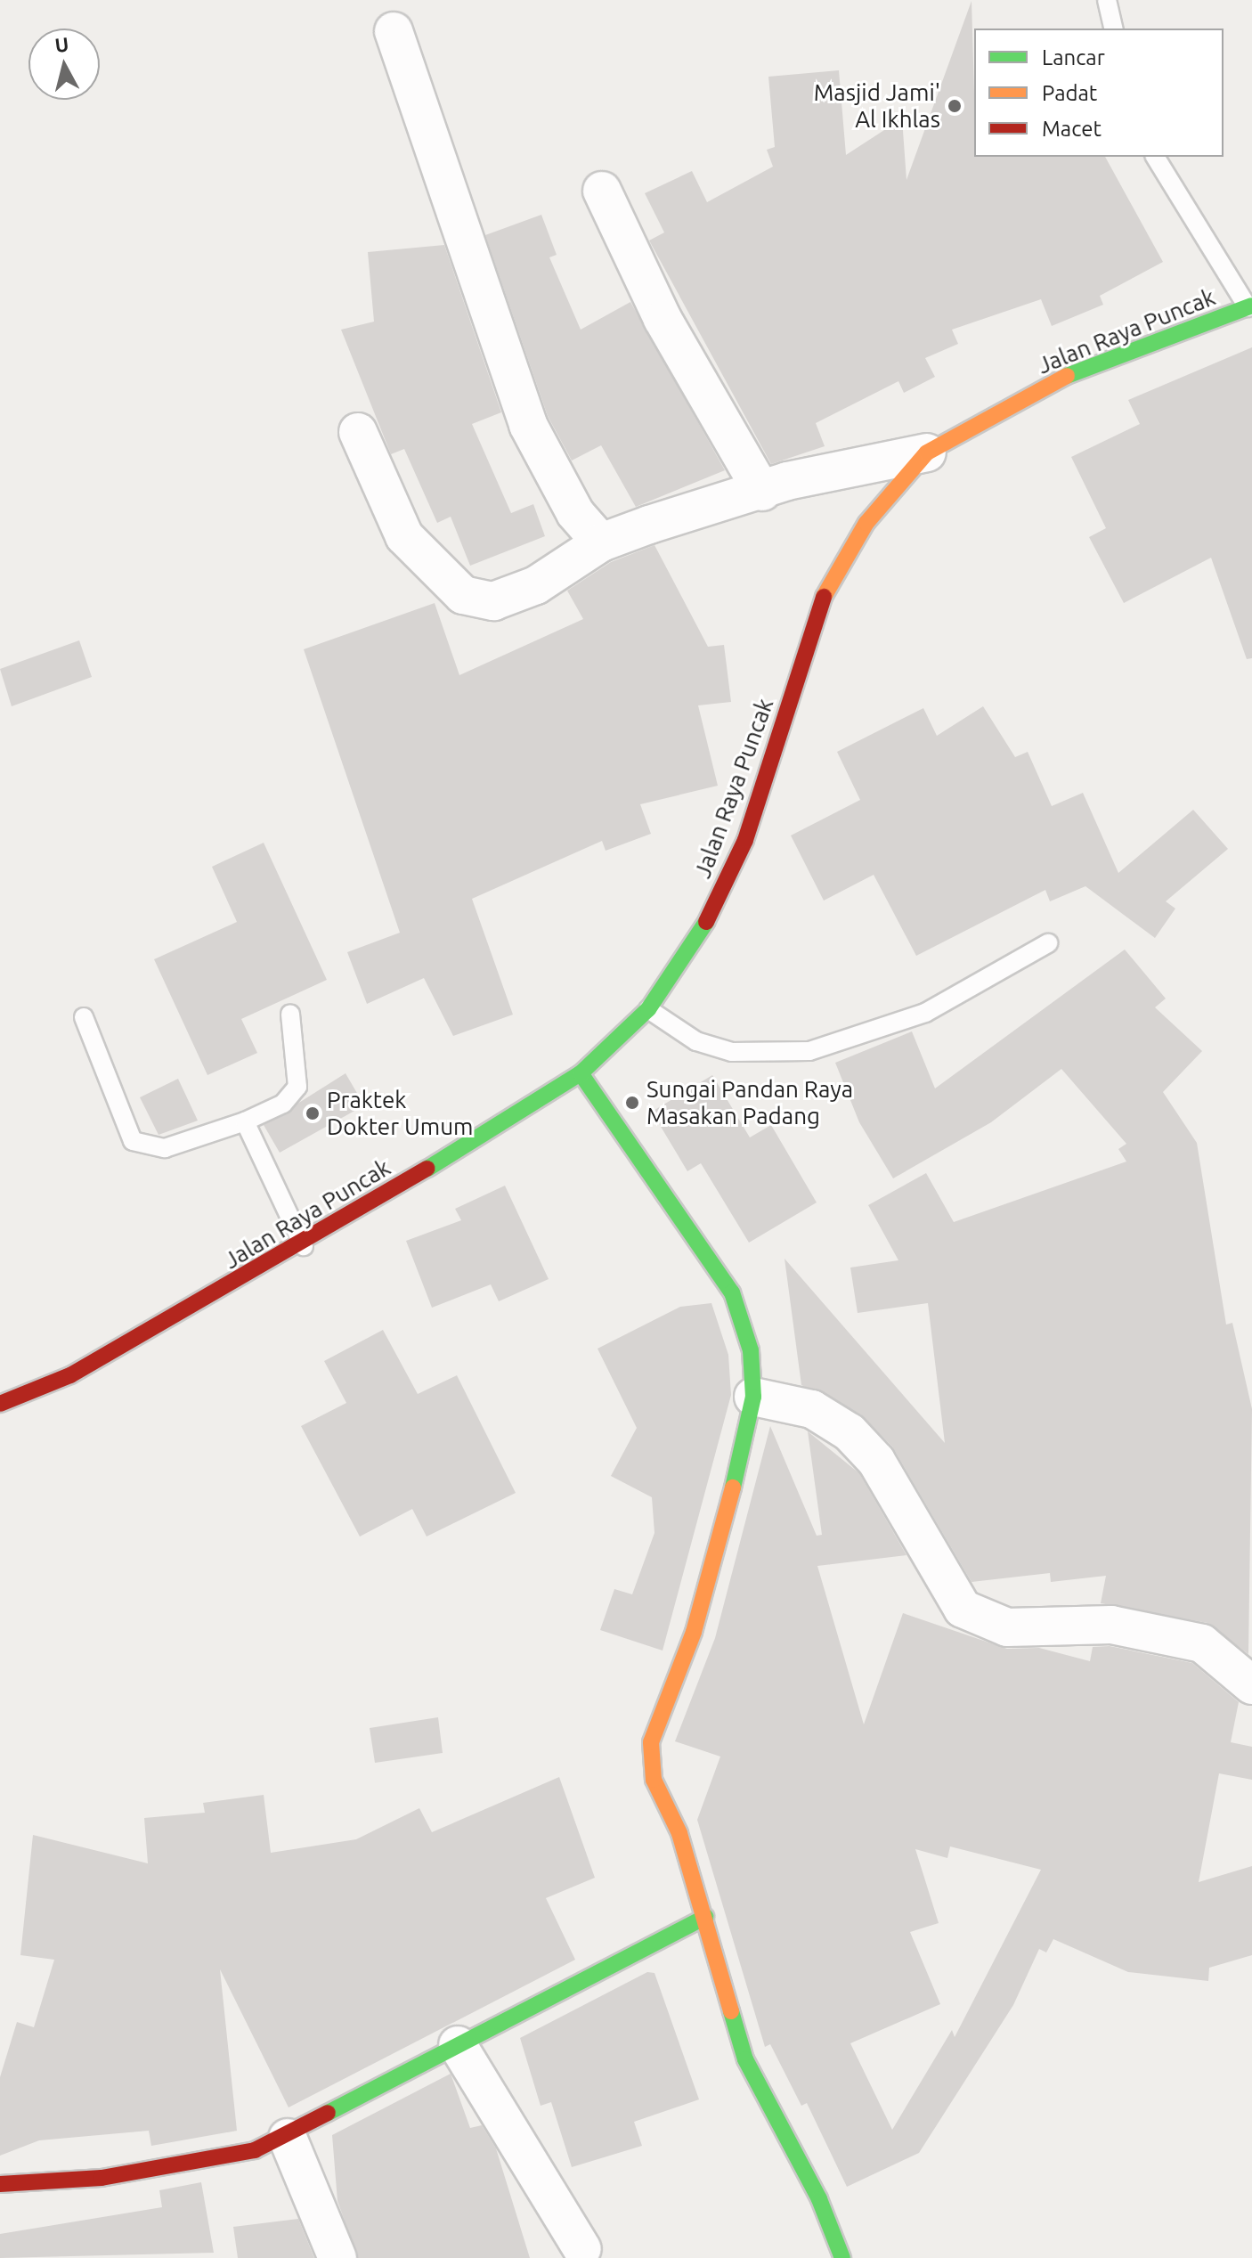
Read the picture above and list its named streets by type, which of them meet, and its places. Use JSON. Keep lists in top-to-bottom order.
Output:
{
  "streets": {
    "main road": ["Jalan Raya Puncak"]
  },
  "places": ["Masjid Jami' Al Ikhlas", "Sungai Pandan Raya Masakan Padang", "Praktek Dokter Umum"],
  "legend": ["Lancar", "Padat", "Macet"],
  "north": "top"
}
